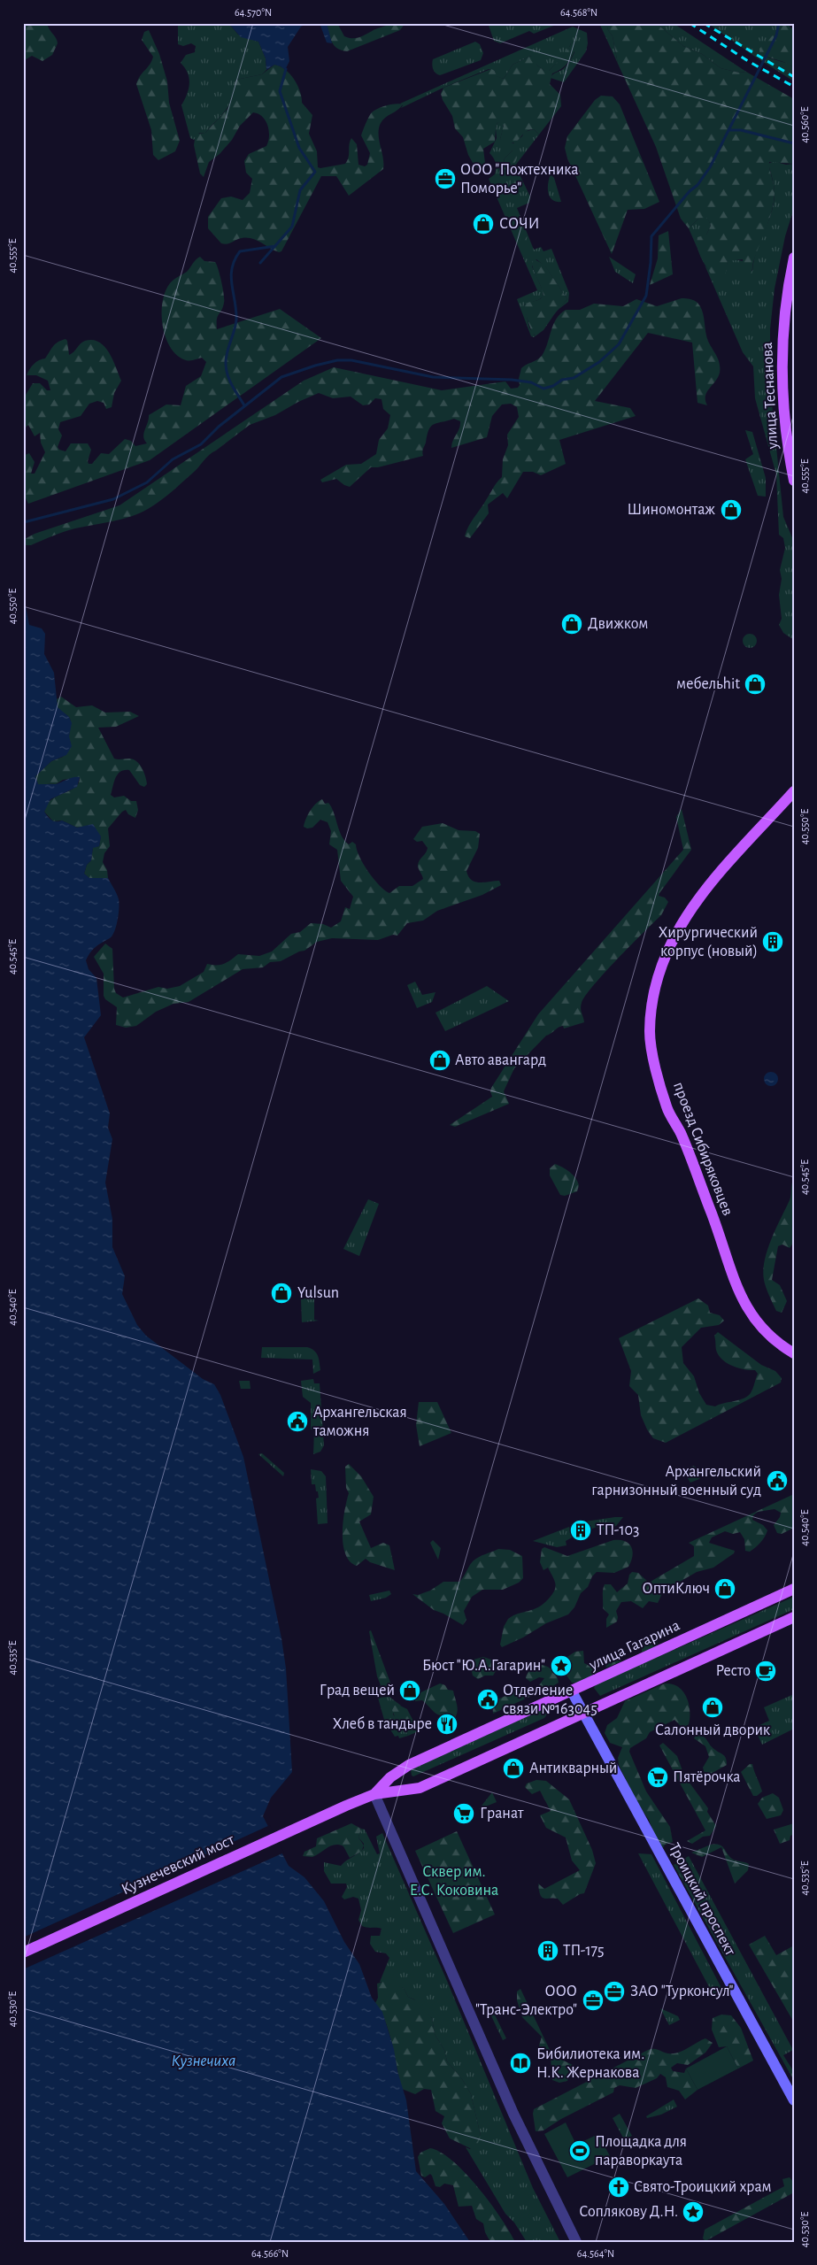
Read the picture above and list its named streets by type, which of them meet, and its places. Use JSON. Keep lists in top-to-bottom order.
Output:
{
  "streets": {
    "main road": [
      "улица Теснанова",
      "проезд Сибиряковцев",
      "улица Гагарина",
      "Кузнечевский мост",
      "Троицкий проспект"
    ]
  },
  "crossings": [
    ["улица Гагарина", "Кузнечевский мост"],
    ["улица Гагарина", "Троицкий проспект"]
  ],
  "water": ["Кузнечиха"],
  "parks": ["Сквер им. Е.С. Коковина"],
  "places": {
    "office": ["ООО \"Пожтехника Поморье\"", "ЗАО \"Турконсул\"", "ООО \"Транс-Электро\""],
    "shop": [
      "СОЧИ",
      "Шиномонтаж",
      "Движком",
      "мебельhit",
      "Авто авангард",
      "Yulsun",
      "ОптиКлюч",
      "Град вещей",
      "Салонный дворик",
      "Антикварный"
    ],
    "building": ["Хирургический корпус (новый)", "ТП-103", "ТП-175"],
    "public building": ["Архангельская таможня", "Архангельский гарнизонный военный суд", "Отделение связи №163045"],
    "place": ["Бюст \"Ю.А.Гагарин\"", "Соплякову Д.Н."],
    "cafe": ["Ресто"],
    "restaurant": ["Хлеб в тандыре"],
    "supermarket": ["Пятёрочка", "Гранат"],
    "library": ["Бибилиотека им. Н.К. Жернакова"],
    "sports": ["Площадка для параворкаута"],
    "church": ["Свято-Троицкий храм"]
  },
  "coordinates": [
    "64.570°N",
    "64.568°N",
    "40.560°E",
    "40.555°E",
    "40.550°E",
    "40.545°E",
    "40.540°E",
    "40.535°E",
    "40.530°E",
    "64.566°N",
    "64.564°N"
  ]
}
